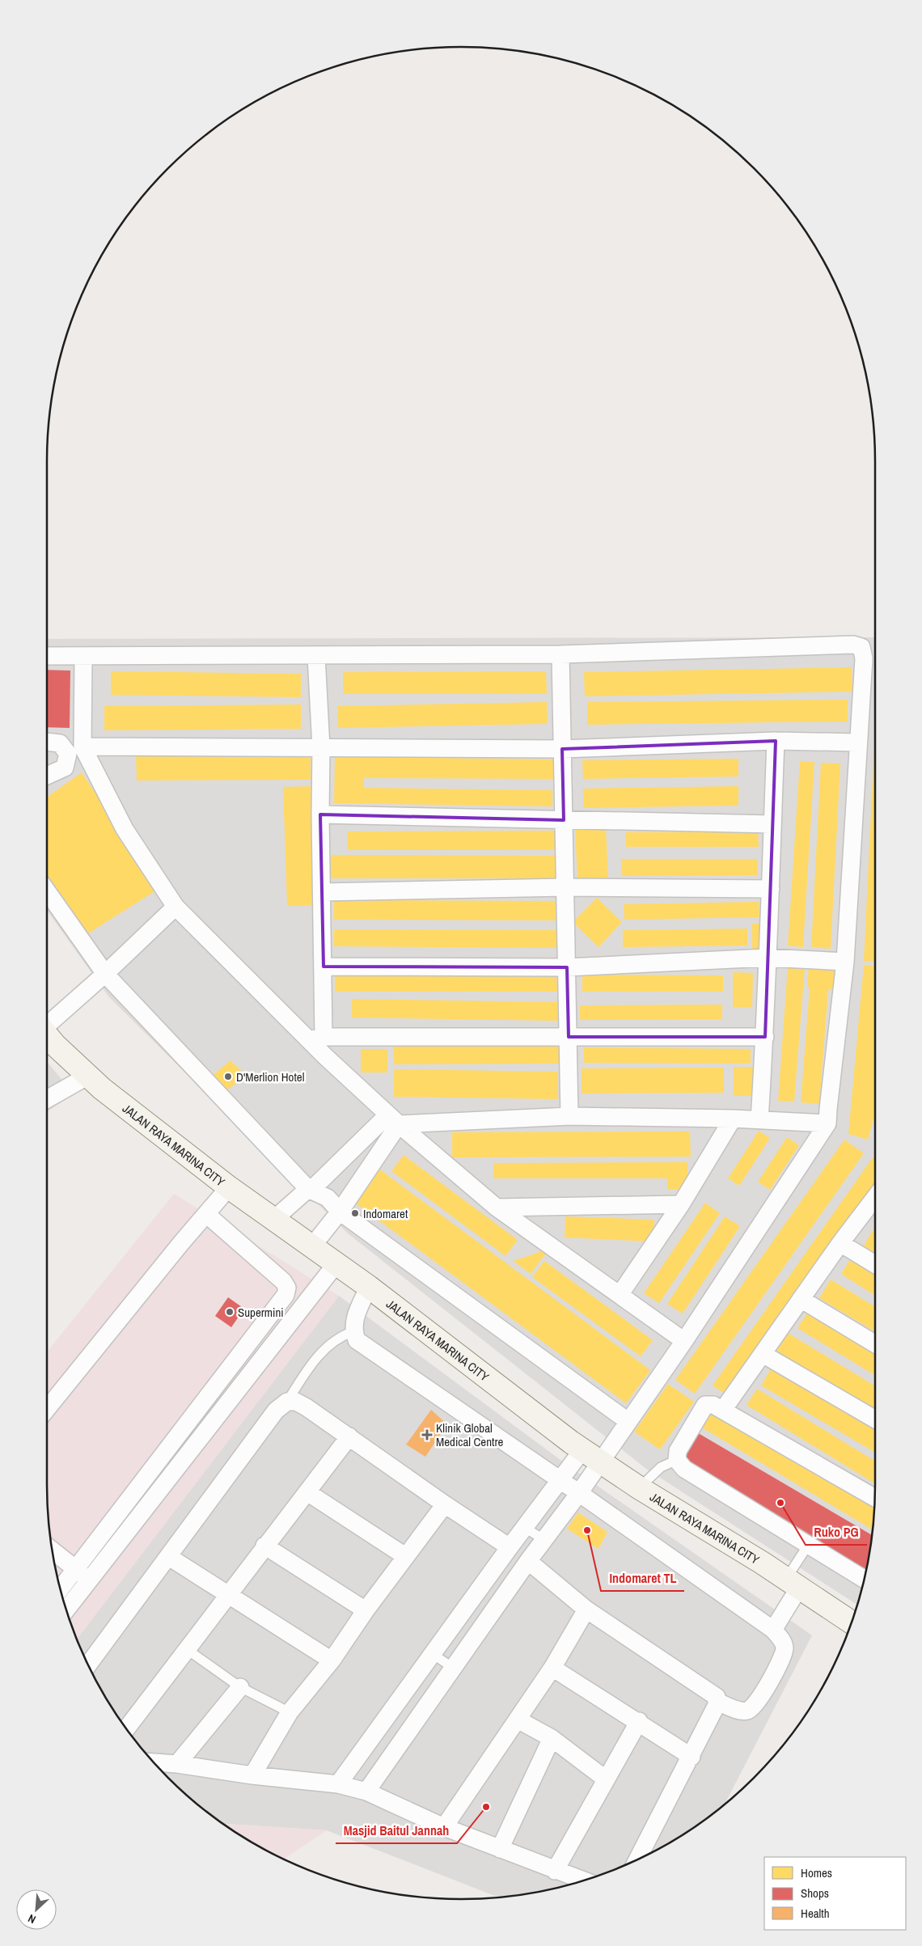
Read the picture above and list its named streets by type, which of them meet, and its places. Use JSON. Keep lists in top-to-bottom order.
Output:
{
  "streets": {
    "main road": ["JALAN RAYA MARINA CITY"]
  },
  "places": {
    "other": [
      "D'Merlion Hotel",
      "Indomaret",
      "Supermini",
      "Ruko PG",
      "Indomaret TL",
      "Masjid Baitul Jannah"
    ],
    "health": ["Klinik Global Medical Centre"]
  },
  "legend": ["Homes", "Shops", "Health"],
  "north": "bottom left"
}
